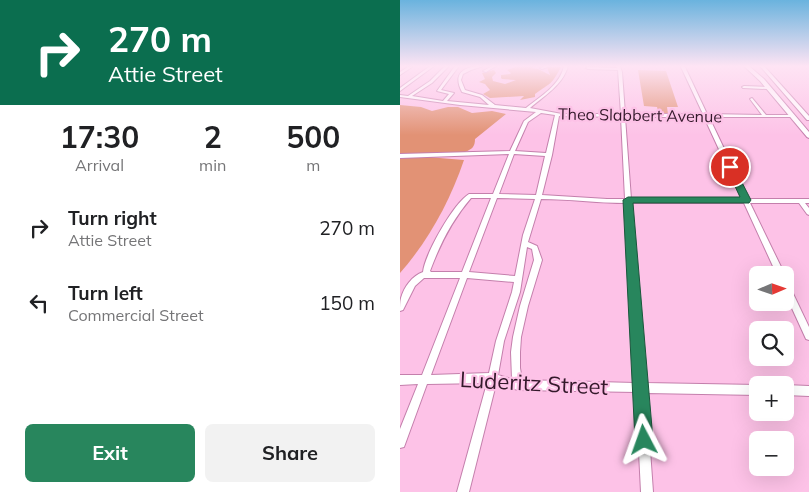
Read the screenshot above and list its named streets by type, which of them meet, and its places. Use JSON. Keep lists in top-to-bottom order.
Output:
{
  "streets": {
    "street": ["Theo Slabbert Avenue", "Luderitz Street"]
  },
  "north": "right",
  "page": {
    "turn": ["270 m", "Attie Street"],
    "eta": [
      "17:30",
      "Arrival",
      "2",
      "min",
      "500",
      "m"
    ],
    "list": [
      {
        "name": "Turn right",
        "note": "Attie Street",
        "value": "270 m"
      },
      {
        "name": "Turn left",
        "note": "Commercial Street",
        "value": "150 m"
      }
    ],
    "map_buttons": ["+", "−"],
    "buttons": ["Exit", "Share"]
  }
}
